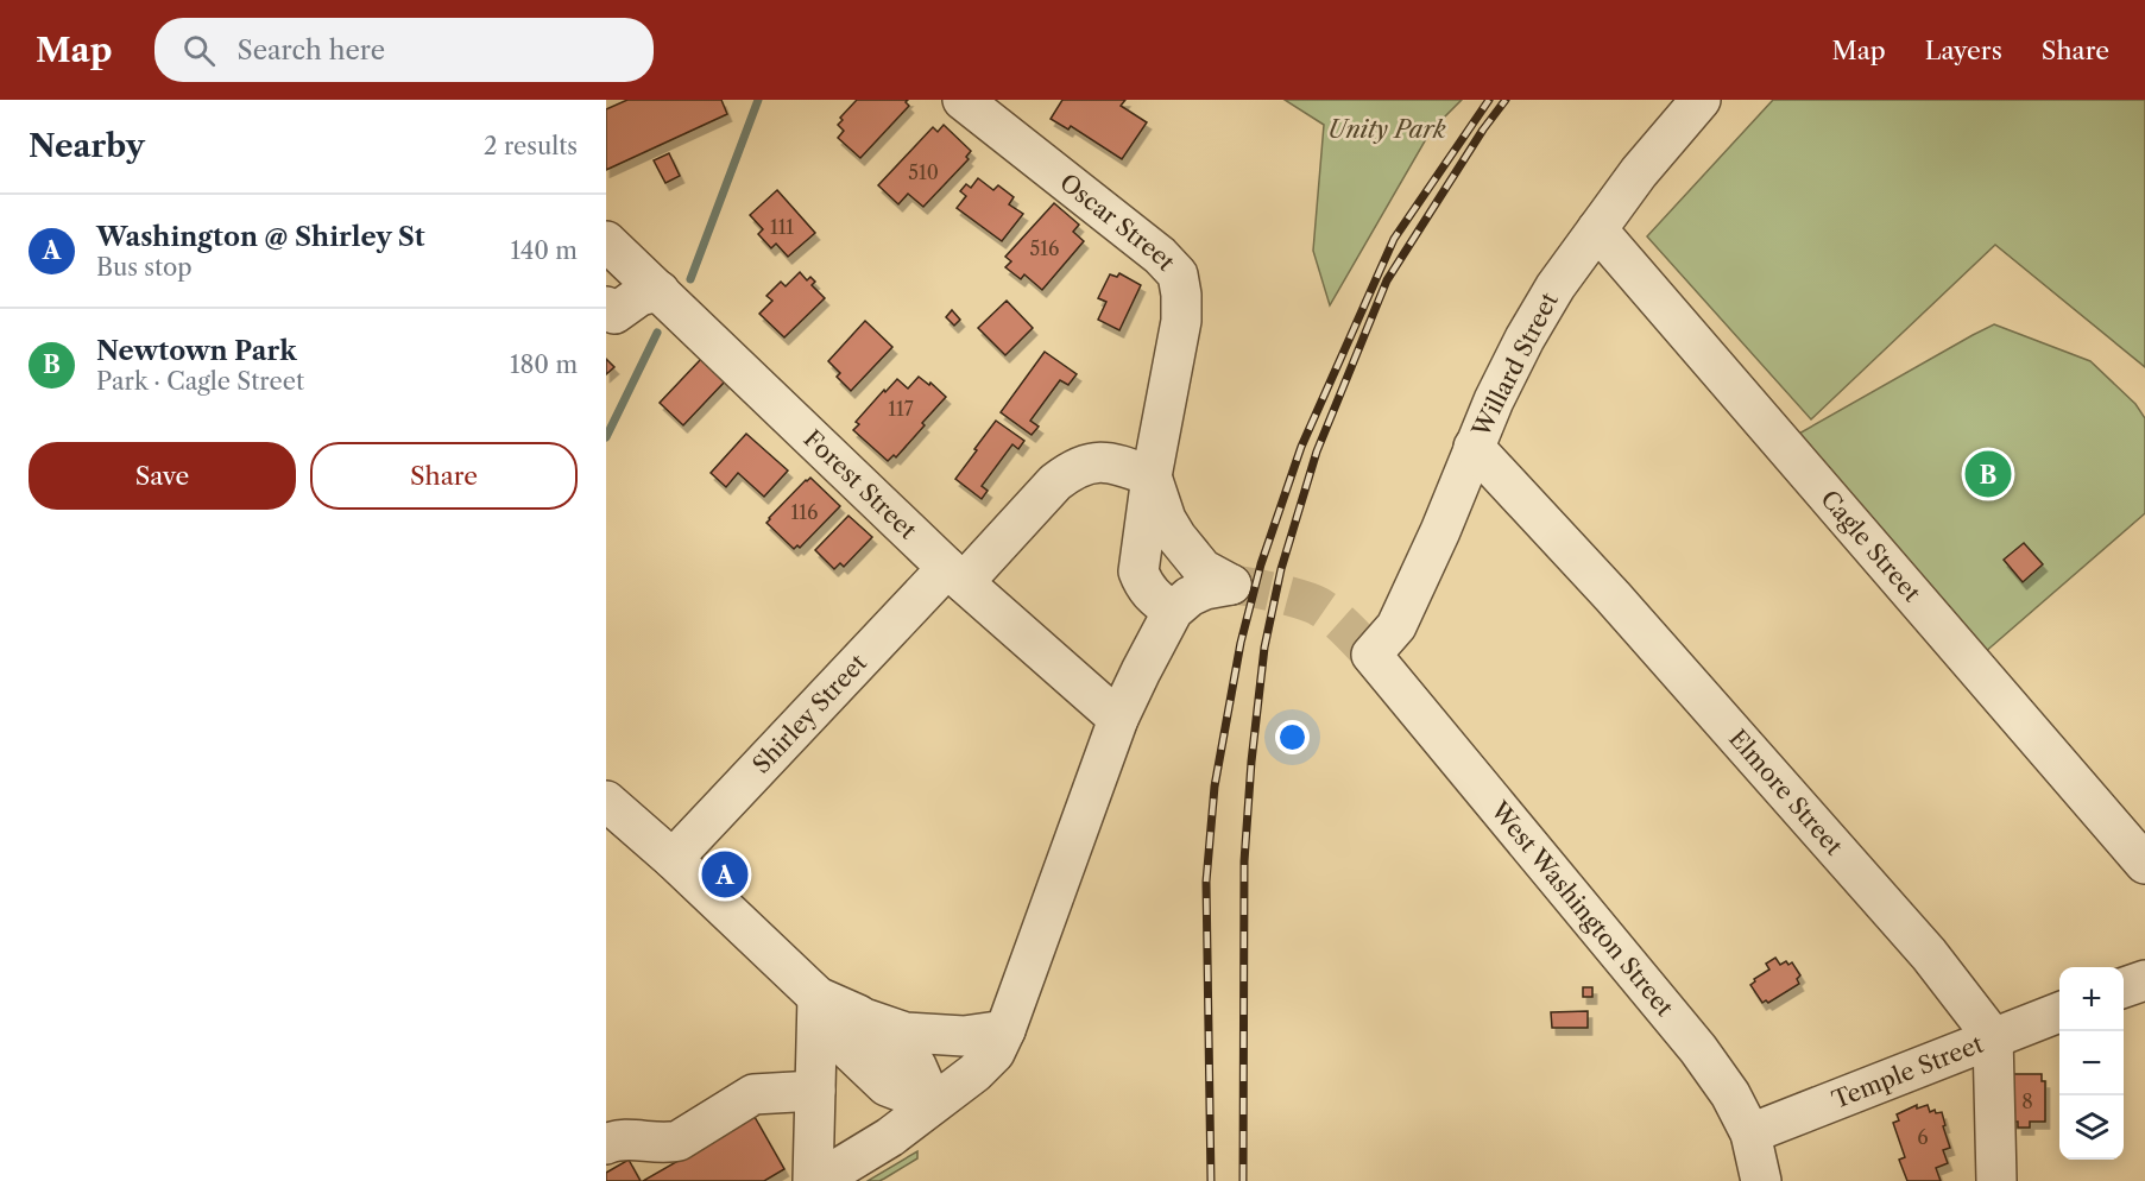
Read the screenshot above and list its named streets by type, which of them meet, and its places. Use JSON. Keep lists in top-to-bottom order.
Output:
{
  "streets": {
    "street": [
      "Oscar Street",
      "Willard Street",
      "Forest Street",
      "Cagle Street",
      "Shirley Street",
      "Elmore Street",
      "West Washington Street",
      "Temple Street"
    ]
  },
  "crossings": [
    ["Oscar Street", "Shirley Street"],
    ["Willard Street", "Cagle Street"],
    ["Willard Street", "Elmore Street"],
    ["Willard Street", "West Washington Street"],
    ["Forest Street", "Shirley Street"],
    ["Elmore Street", "Temple Street"],
    ["West Washington Street", "Temple Street"]
  ],
  "parks": ["Unity Park"],
  "house_numbers": [
    "510",
    "111",
    "516",
    "117",
    "116",
    "8",
    "6"
  ],
  "page": {
    "header": "Map",
    "search": "Search here",
    "nav": ["Map", "Layers", "Share"],
    "heading": ["Nearby", "2 results"],
    "list": [
      {
        "mark": "A",
        "name": "Washington @ Shirley St",
        "note": "Bus stop",
        "value": "140 m"
      },
      {
        "mark": "B",
        "name": "Newtown Park",
        "note": "Park · Cagle Street",
        "value": "180 m"
      }
    ],
    "buttons": ["Save", "Share"],
    "pins": ["B", "A"],
    "map_buttons": ["+", "−"]
  }
}
